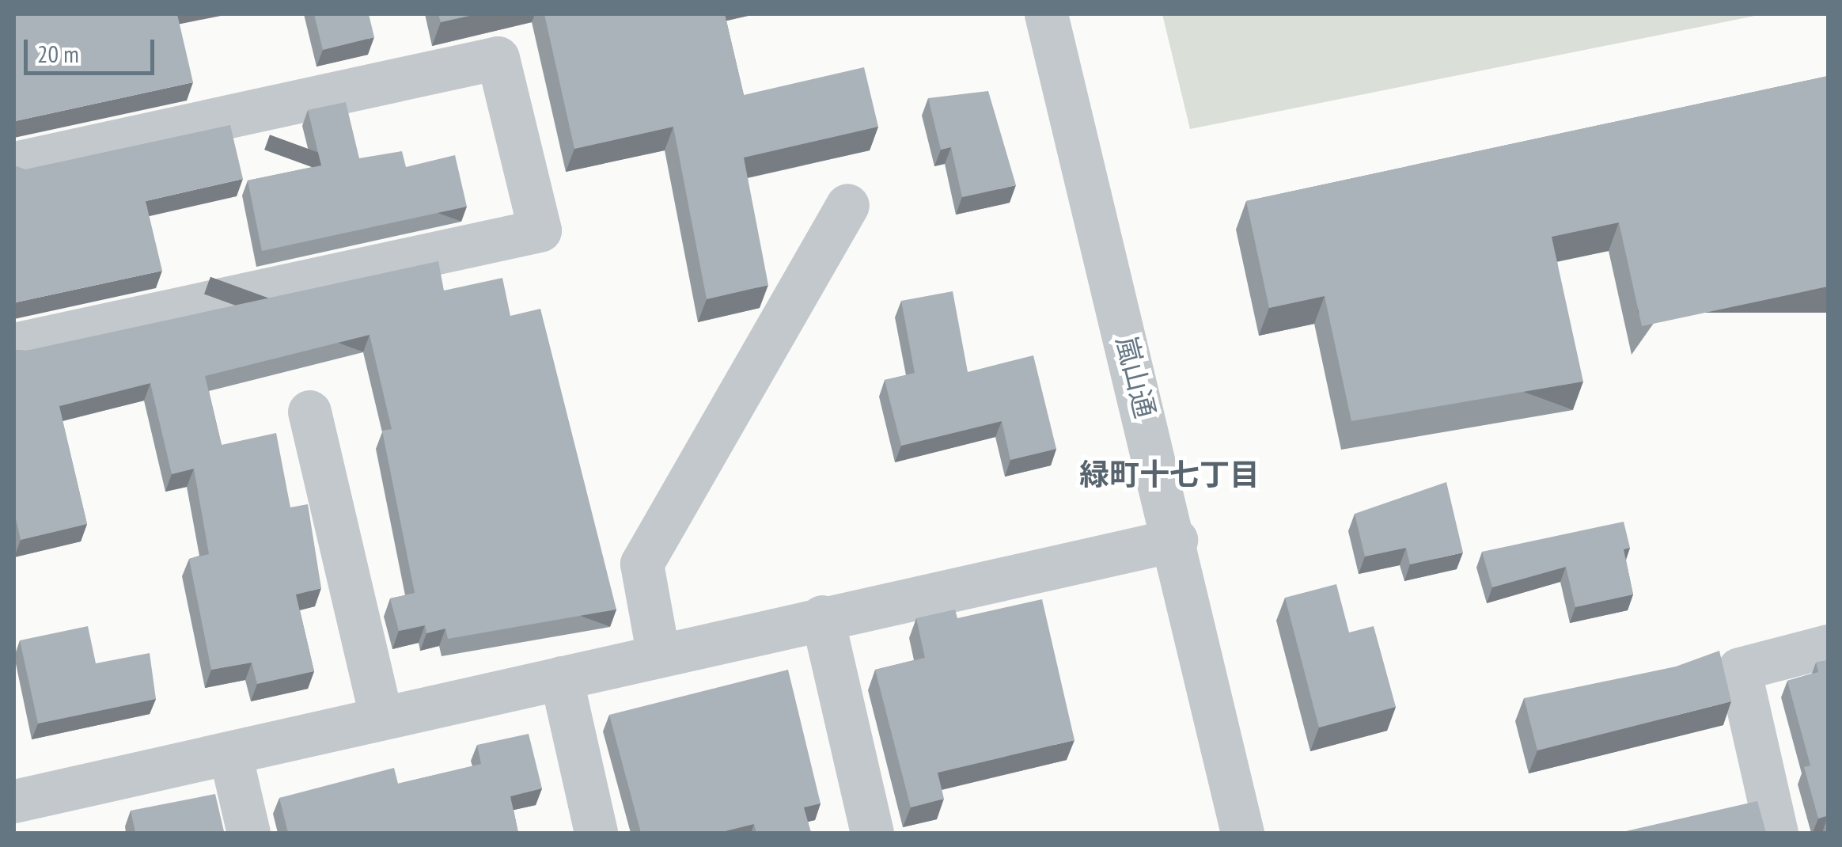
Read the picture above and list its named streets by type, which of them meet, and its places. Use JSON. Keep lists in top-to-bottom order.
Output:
{
  "streets": {
    "street": ["嵐山通"]
  },
  "districts": ["緑町十七丁目"],
  "scale_bar": "20 m"
}
